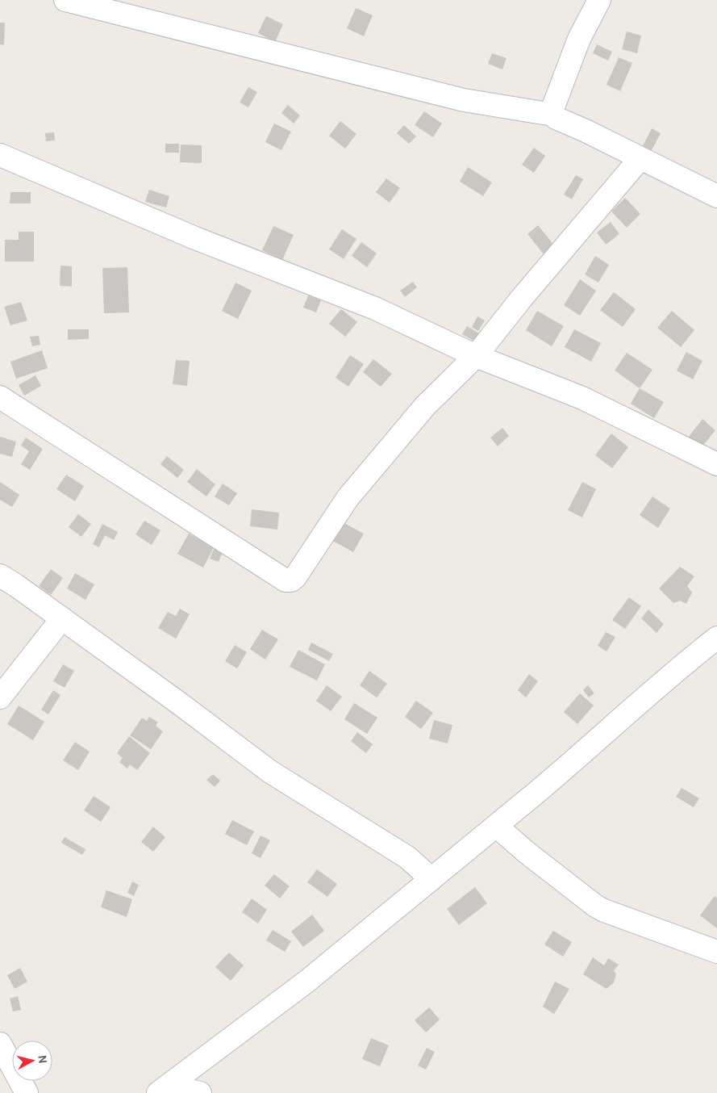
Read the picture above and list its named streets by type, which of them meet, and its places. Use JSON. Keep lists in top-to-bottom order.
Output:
{
  "north": "right"
}
